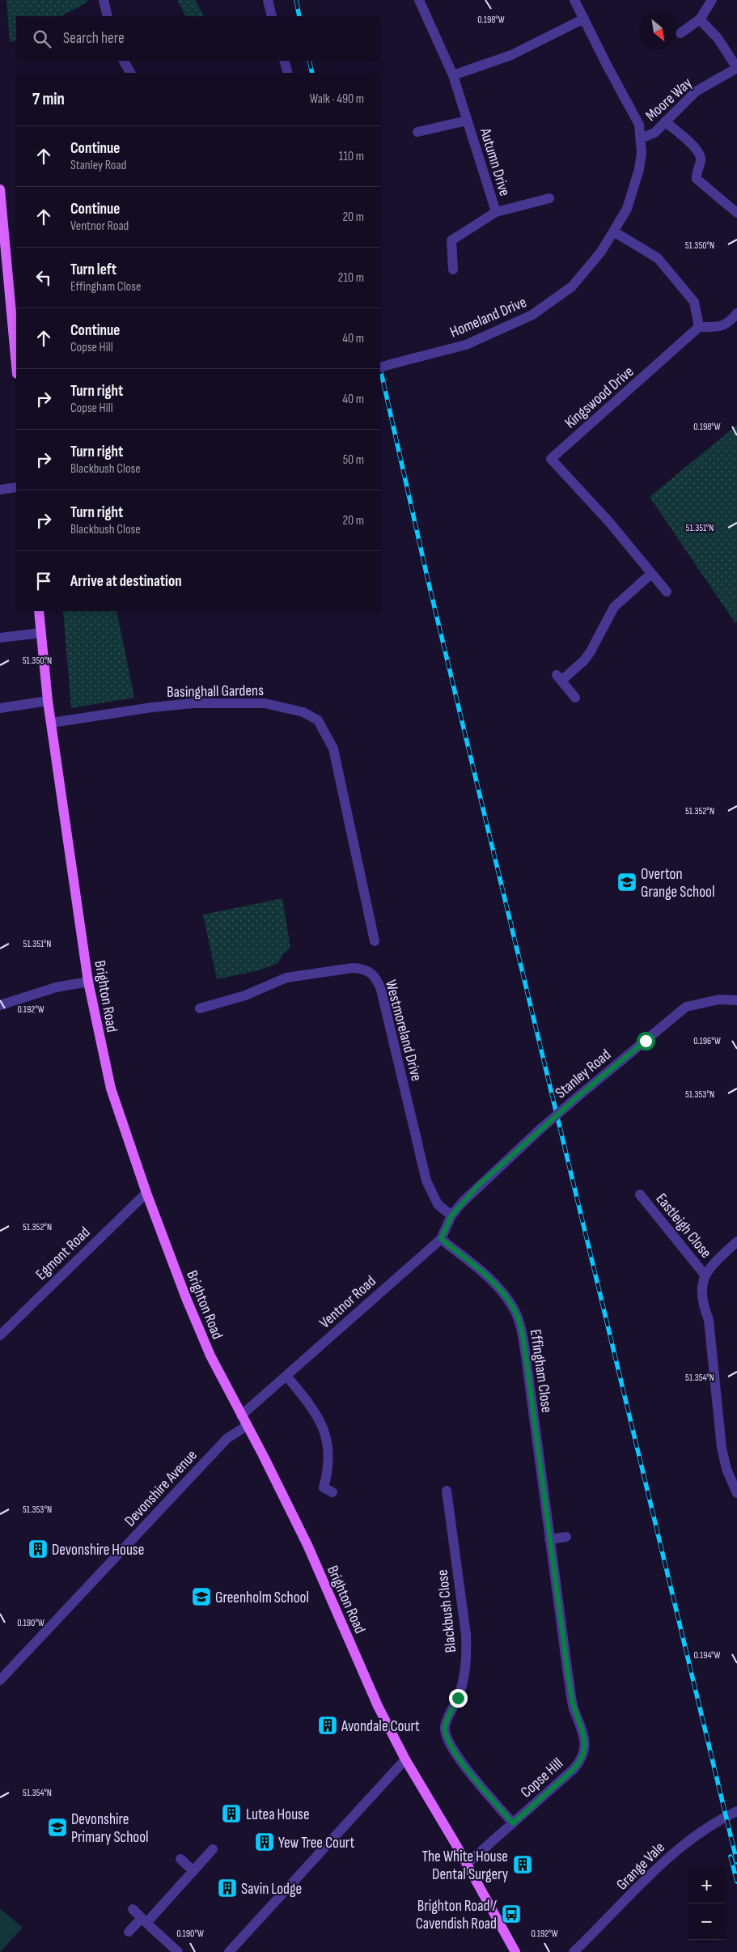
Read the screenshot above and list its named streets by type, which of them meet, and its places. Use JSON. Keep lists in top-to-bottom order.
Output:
{
  "streets": {
    "main road": ["Brighton Road"],
    "street": [
      "Moore Way",
      "Autumn Drive",
      "Homeland Drive",
      "Kingswood Drive",
      "Basinghall Gardens",
      "Westmoreland Drive",
      "Stanley Road",
      "Eastleigh Close",
      "Egmont Road",
      "Ventnor Road",
      "Effingham Close",
      "Devonshire Avenue",
      "Blackbush Close",
      "Copse Hill",
      "Grange Vale"
    ]
  },
  "crossings": [
    ["Moore Way", "Homeland Drive"],
    ["Basinghall Gardens", "Brighton Road"],
    ["Brighton Road", "Egmont Road"],
    ["Brighton Road", "Ventnor Road"],
    ["Brighton Road", "Devonshire Avenue"],
    ["Brighton Road", "Copse Hill"],
    ["Westmoreland Drive", "Ventnor Road"],
    ["Stanley Road", "Ventnor Road"],
    ["Ventnor Road", "Effingham Close"],
    ["Effingham Close", "Copse Hill"],
    ["Blackbush Close", "Copse Hill"]
  ],
  "places": {
    "school or university": ["Overton Grange School", "Greenholm School", "Devonshire Primary School"],
    "building": [
      "Devonshire House",
      "Avondale Court",
      "Lutea House",
      "Yew Tree Court",
      "The White House Dental Surgery",
      "Savin Lodge"
    ],
    "bus stop": ["Brighton Road / Cavendish Road"]
  },
  "north": "bottom right",
  "page": {
    "search": "Search here",
    "heading": ["7 min", "Walk · 490 m"],
    "list": [
      ["Continue", "Stanley Road", "110 m"],
      ["Continue", "Ventnor Road", "20 m"],
      ["Turn left", "Effingham Close", "210 m"],
      ["Continue", "Copse Hill", "40 m"],
      ["Turn right", "Copse Hill", "40 m"],
      ["Turn right", "Blackbush Close", "50 m"],
      ["Turn right", "Blackbush Close", "20 m"],
      "Arrive at destination"
    ],
    "map_buttons": ["+", "−"]
  },
  "coordinates": [
    "0.198°W",
    "51.350°N",
    "51.351°N",
    "51.352°N",
    "0.192°W",
    "0.196°W",
    "51.353°N",
    "51.354°N",
    "0.190°W",
    "0.194°W"
  ]
}
